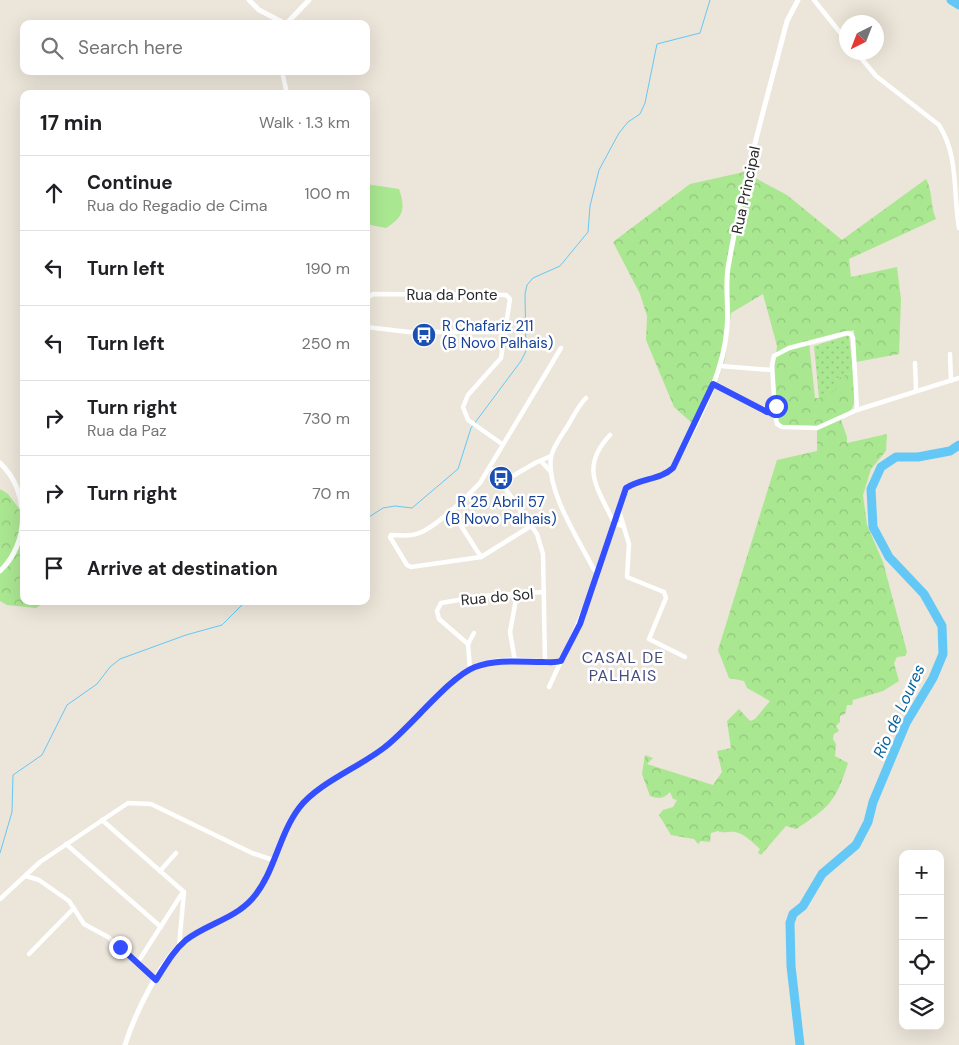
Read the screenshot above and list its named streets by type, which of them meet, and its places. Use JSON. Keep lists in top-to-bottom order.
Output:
{
  "streets": {
    "street": ["Rua Principal", "Rua da Ponte", "Rua do Sol"]
  },
  "districts": ["CASAL DE PALHAIS"],
  "water": ["Rio de Loures"],
  "places": {
    "bus stop": ["R Chafariz 211 (B Novo Palhais)", "R 25 Abril 57 (B Novo Palhais)"]
  },
  "north": "bottom left",
  "page": {
    "search": "Search here",
    "heading": ["17 min", "Walk · 1.3 km"],
    "list": [
      ["Continue", "Rua do Regadio de Cima", "100 m"],
      ["Turn left", "190 m"],
      ["Turn left", "250 m"],
      ["Turn right", "Rua da Paz", "730 m"],
      ["Turn right", "70 m"],
      "Arrive at destination"
    ],
    "map_buttons": ["+", "−"]
  }
}
